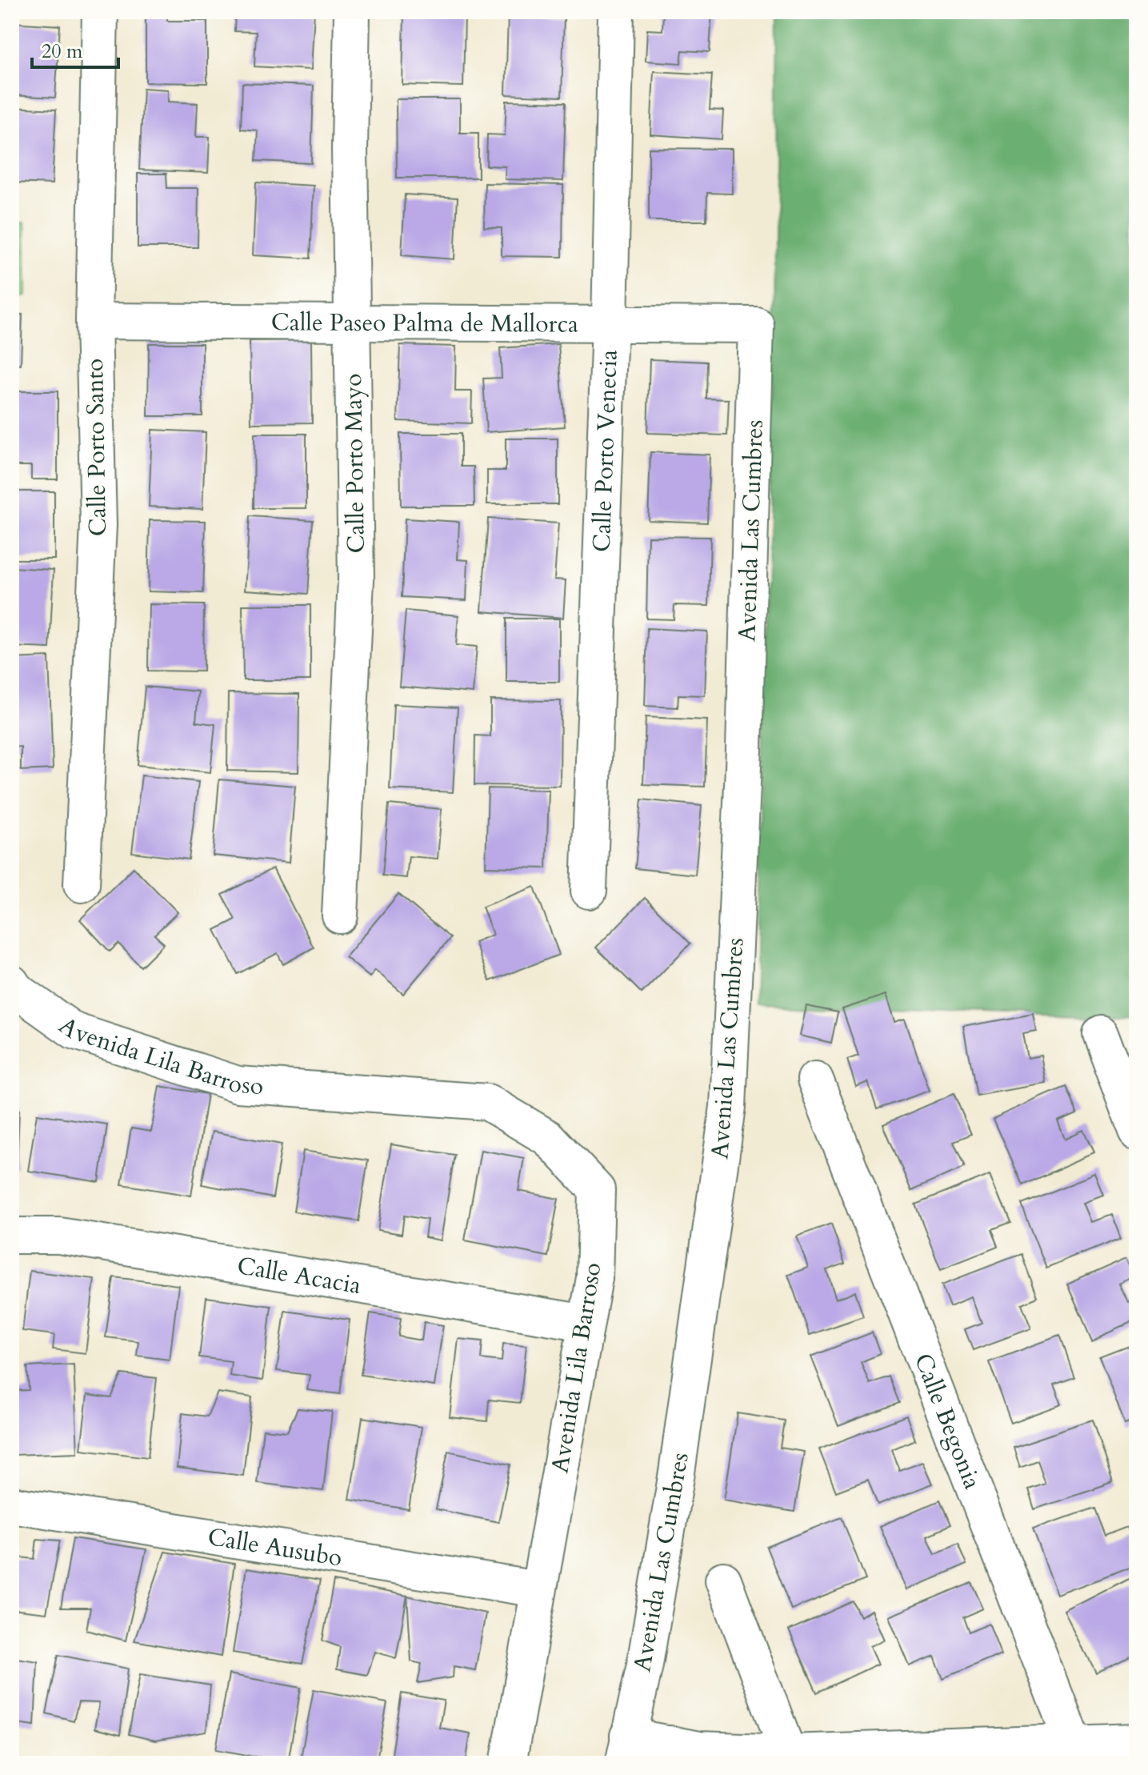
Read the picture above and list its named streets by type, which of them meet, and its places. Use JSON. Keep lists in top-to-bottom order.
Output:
{
  "streets": {
    "street": [
      "Calle Paseo Palma de Mallorca",
      "Calle Porto Santo",
      "Calle Porto Venecia",
      "Calle Porto Mayo",
      "Avenida Las Cumbres",
      "Avenida Lila Barroso",
      "Calle Acacia",
      "Calle Begonia",
      "Calle Ausubo"
    ]
  },
  "crossings": [
    ["Calle Paseo Palma de Mallorca", "Calle Porto Santo"],
    ["Calle Paseo Palma de Mallorca", "Calle Porto Venecia"],
    ["Calle Paseo Palma de Mallorca", "Calle Porto Mayo"],
    ["Calle Paseo Palma de Mallorca", "Avenida Las Cumbres"],
    ["Avenida Lila Barroso", "Calle Acacia"],
    ["Avenida Lila Barroso", "Calle Ausubo"]
  ],
  "scale_bar": "20 m"
}
